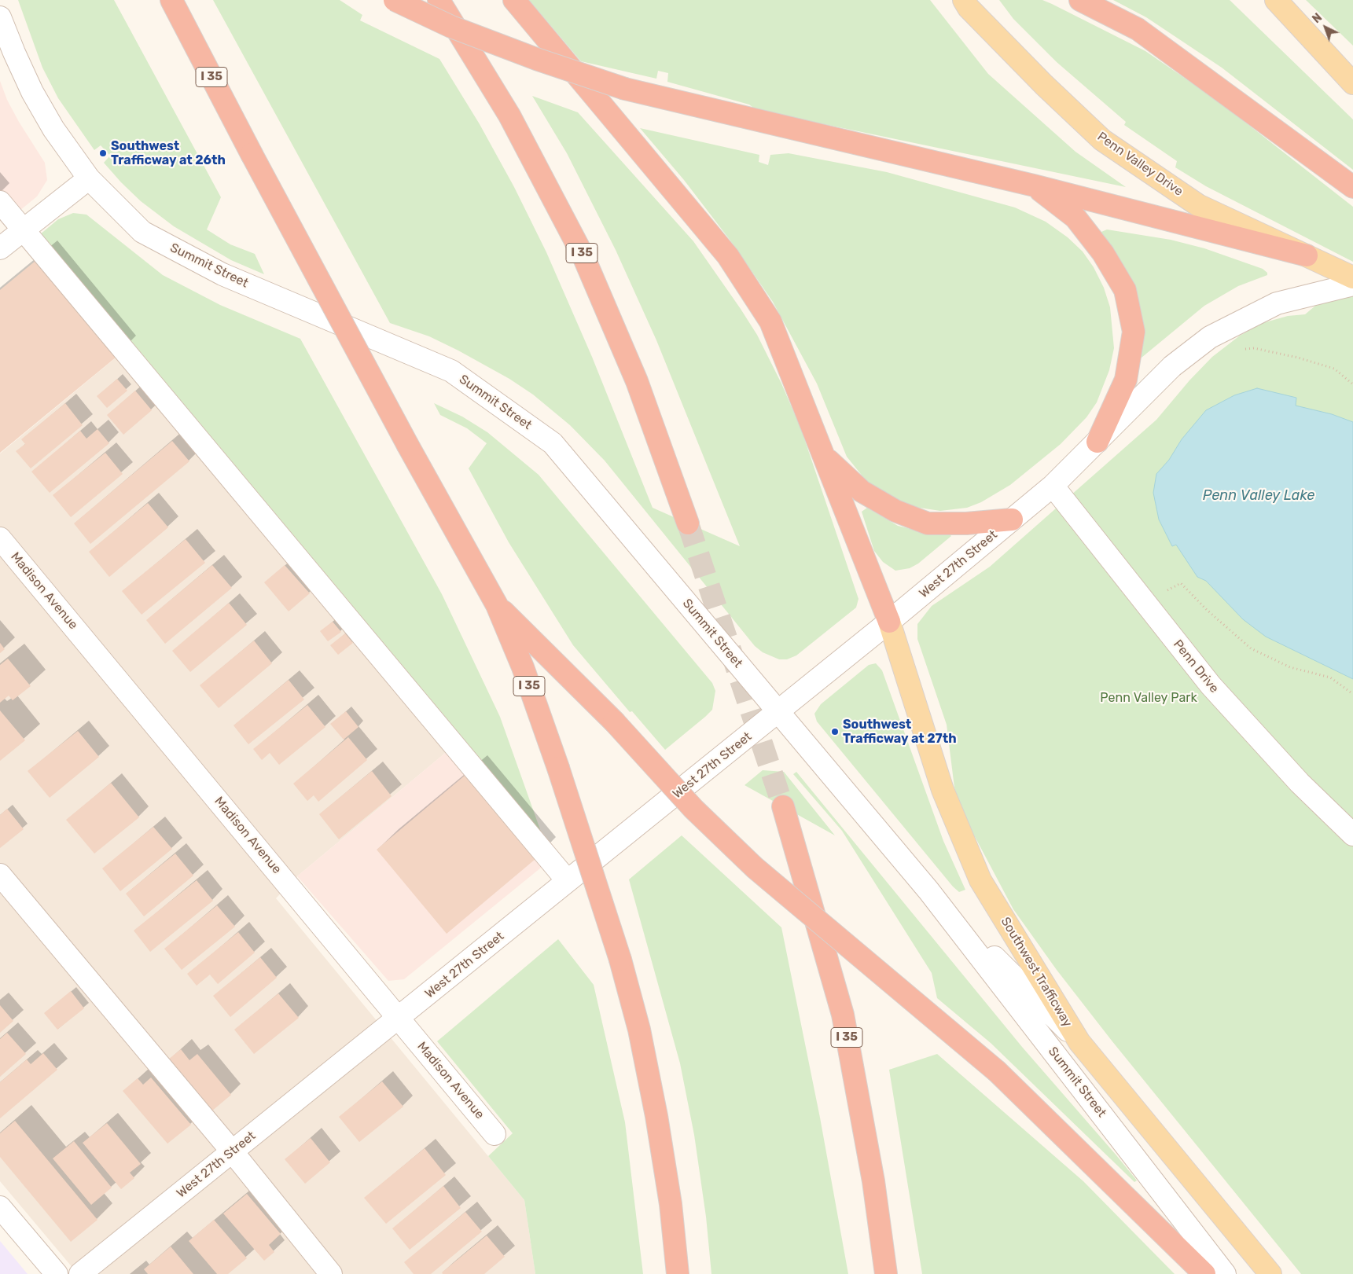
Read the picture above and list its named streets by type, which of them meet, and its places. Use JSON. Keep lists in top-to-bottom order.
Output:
{
  "streets": {
    "highway": ["I 35"],
    "main road": ["Penn Valley Drive", "Southwest Trafficway"],
    "street": [
      "Summit Street",
      "West 27th Street",
      "Madison Avenue",
      "Penn Drive"
    ]
  },
  "crossings": [
    ["Summit Street", "West 27th Street"],
    ["Summit Street", "Southwest Trafficway"],
    ["West 27th Street", "Madison Avenue"],
    ["West 27th Street", "Penn Drive"],
    ["West 27th Street", "Southwest Trafficway"]
  ],
  "water": ["Penn Valley Lake"],
  "parks": ["Penn Valley Park"],
  "places": ["Southwest Trafficway at 26th", "Southwest Trafficway at 27th"],
  "north": "top left"
}
